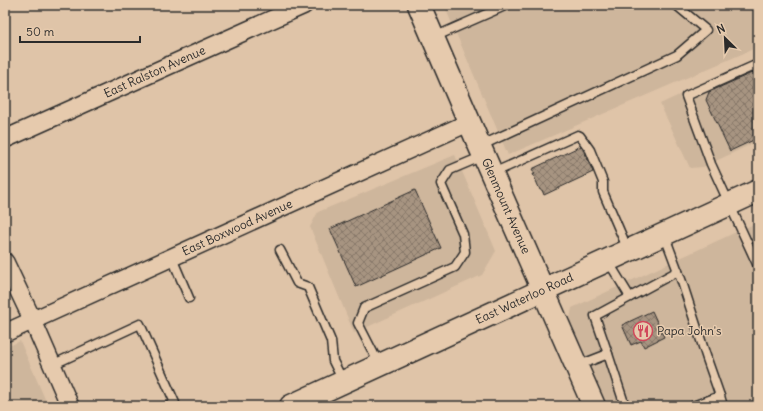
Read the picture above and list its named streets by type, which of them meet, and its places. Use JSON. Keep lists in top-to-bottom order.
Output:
{
  "streets": {
    "main road": ["Glenmount Avenue", "East Waterloo Road"],
    "street": ["East Ralston Avenue", "East Boxwood Avenue"]
  },
  "crossings": [
    ["Glenmount Avenue", "East Boxwood Avenue"],
    ["Glenmount Avenue", "East Waterloo Road"]
  ],
  "places": {
    "restaurant": ["Papa John's"]
  },
  "scale_bar": "50 m",
  "north": "top left"
}
